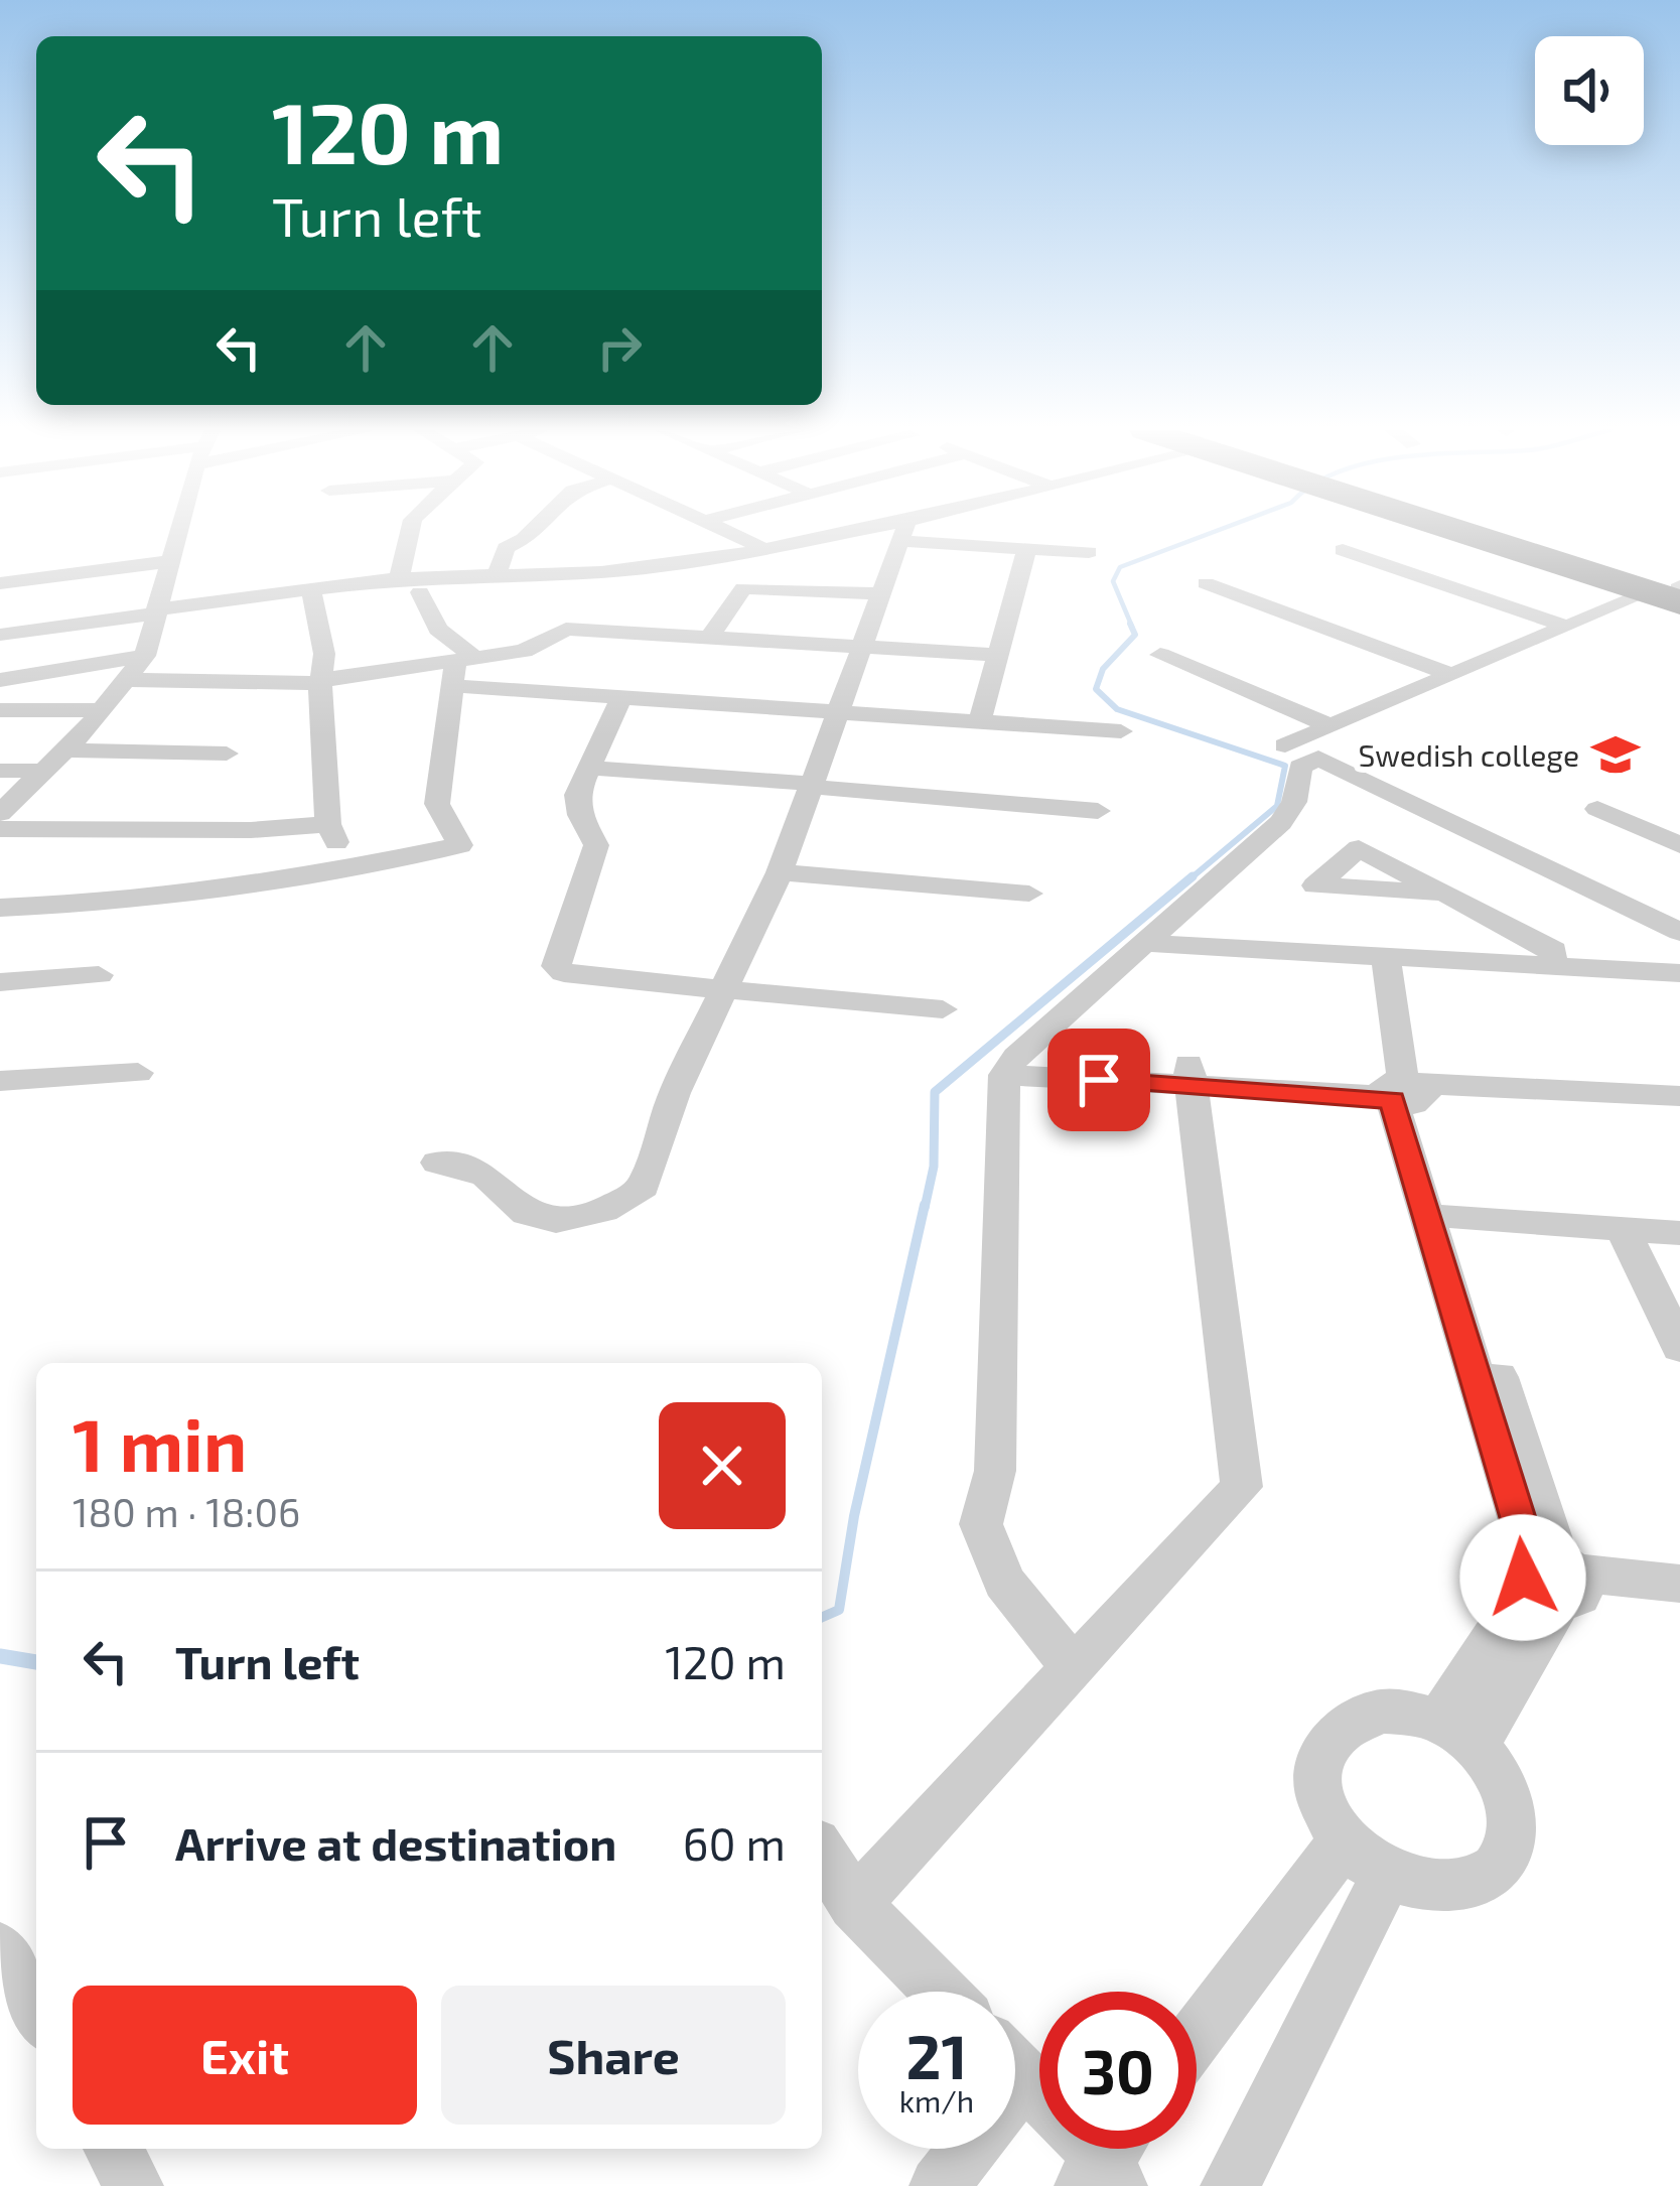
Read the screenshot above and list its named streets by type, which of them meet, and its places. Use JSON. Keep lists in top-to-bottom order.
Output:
{
  "places": {
    "school or university": ["Swedish college"]
  },
  "page": {
    "turn": ["120 m", "Turn left"],
    "heading": ["1 min", "180 m · 18:06"],
    "list": [
      {
        "name": "Turn left",
        "value": "120 m"
      },
      {
        "name": "Arrive at destination",
        "value": "60 m"
      }
    ],
    "buttons": ["Exit", "Share"],
    "speed": "21 km/h",
    "limit": "30"
  }
}
